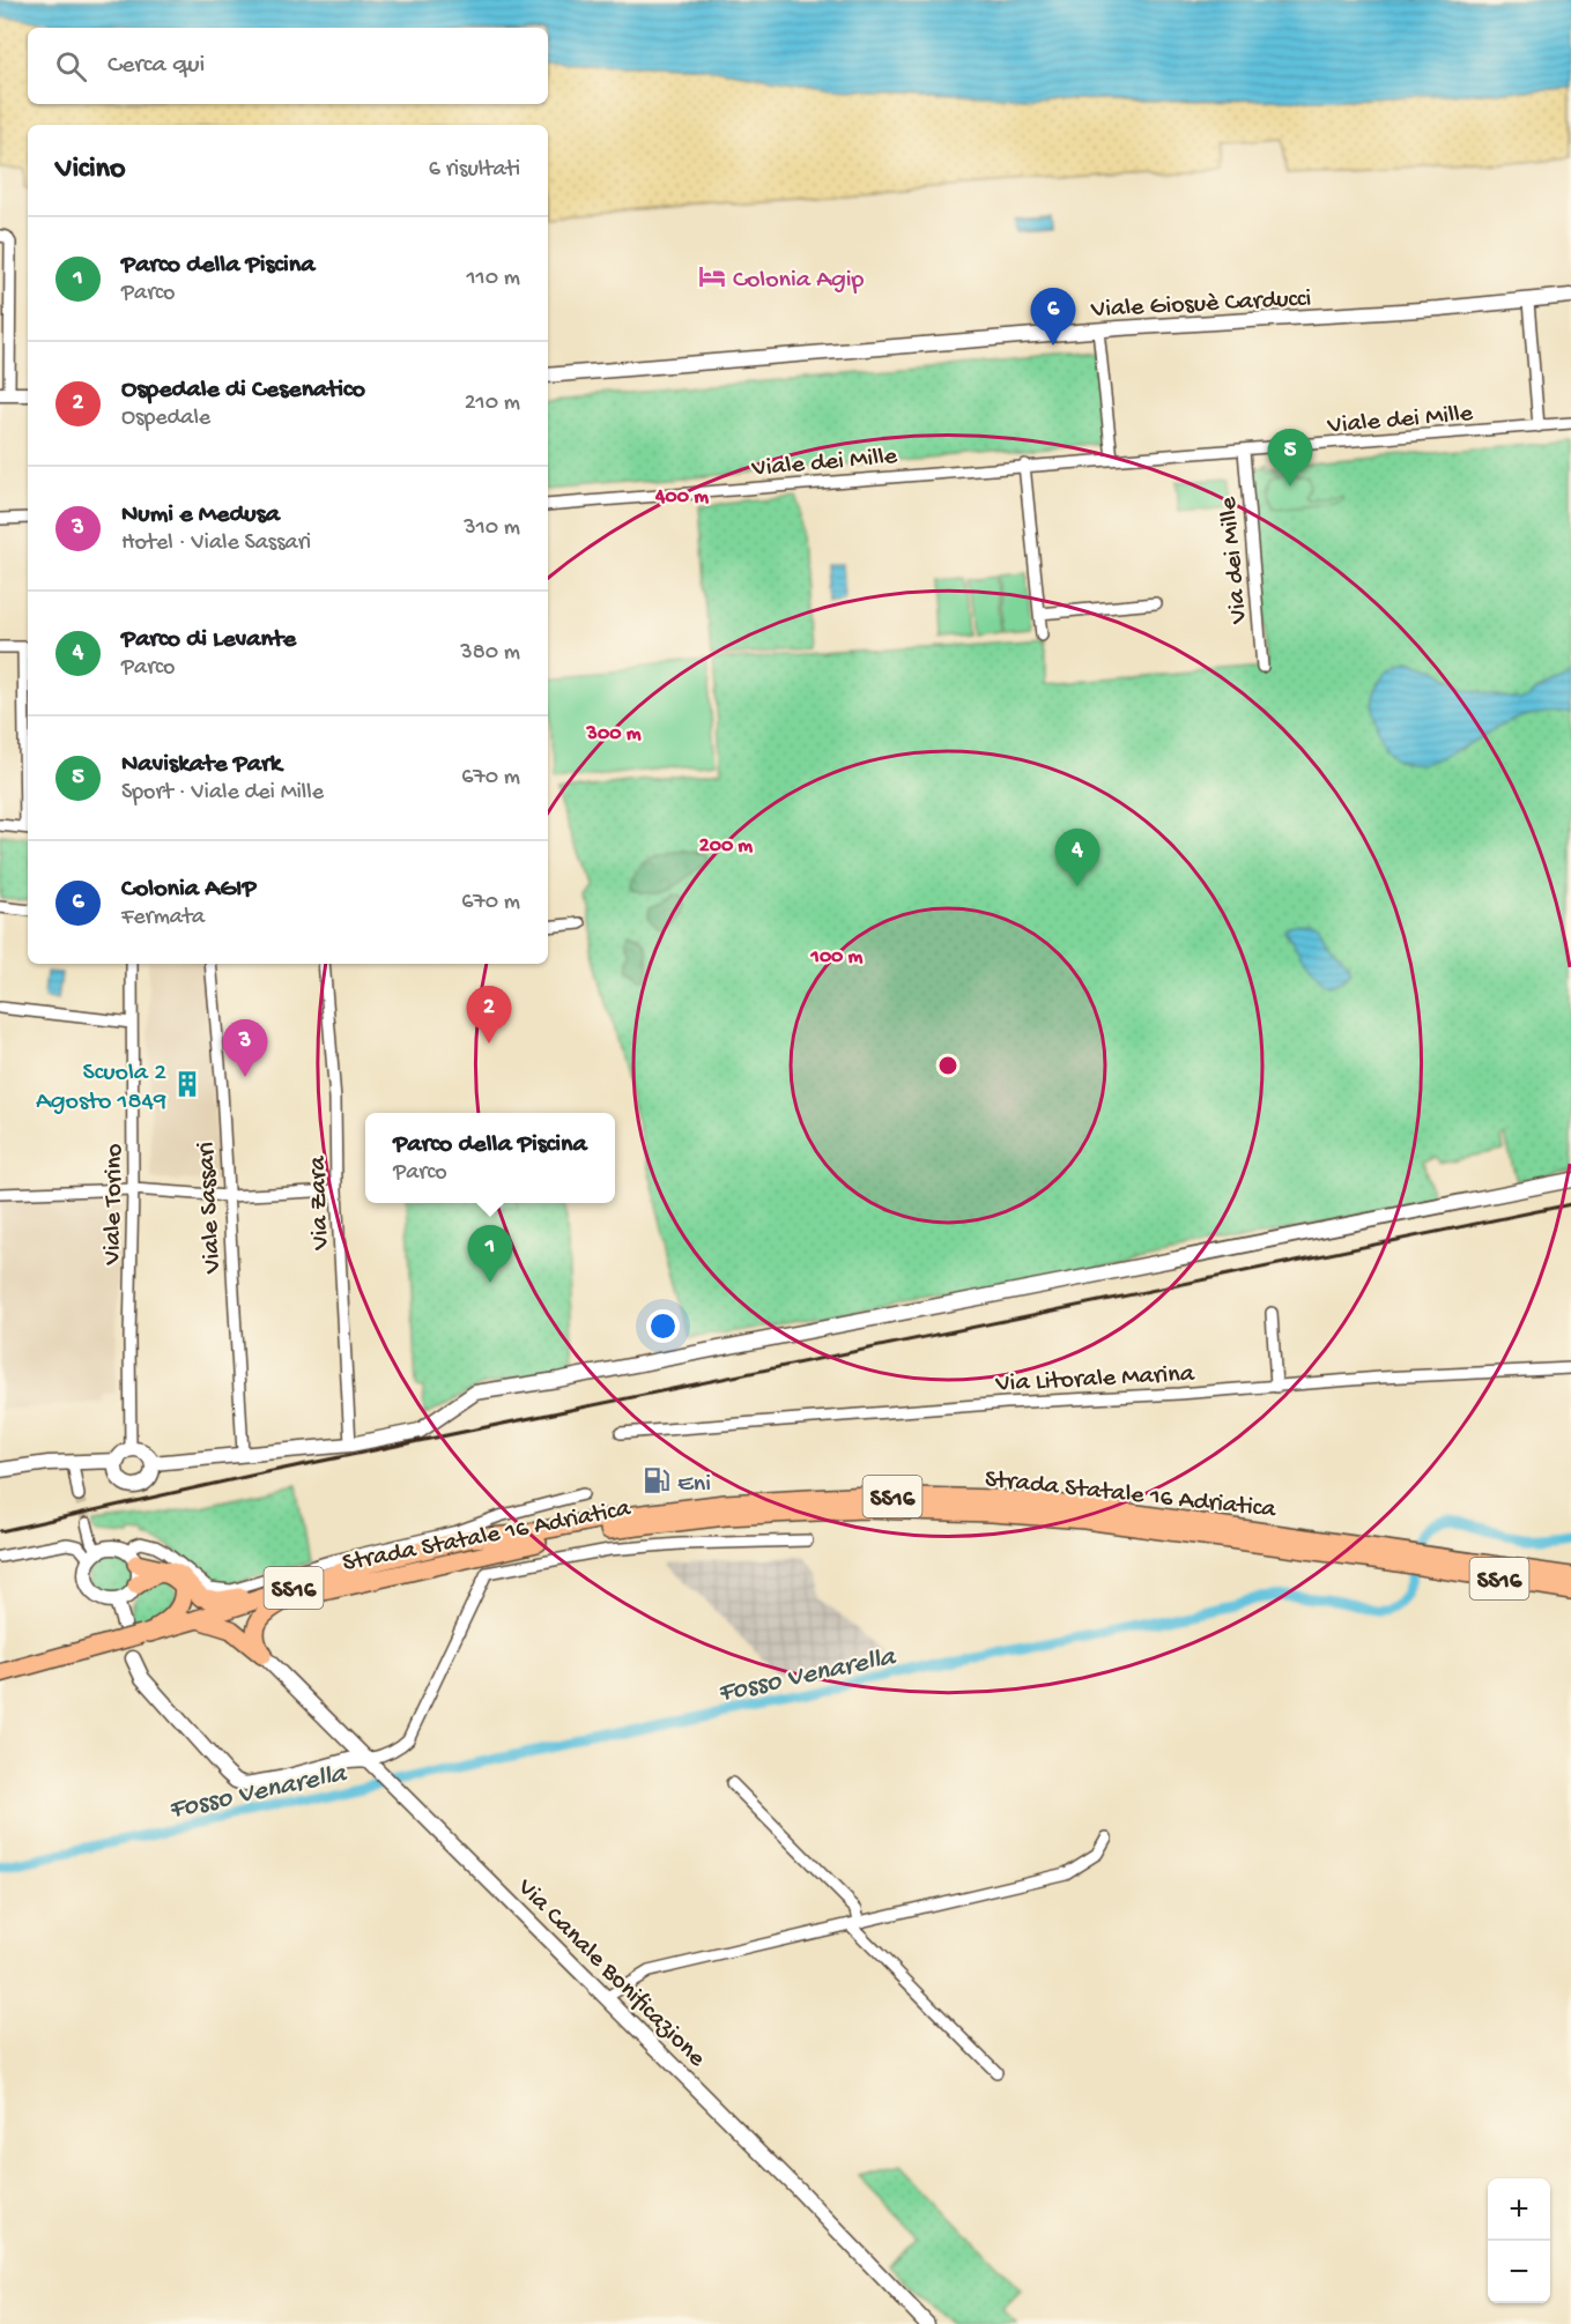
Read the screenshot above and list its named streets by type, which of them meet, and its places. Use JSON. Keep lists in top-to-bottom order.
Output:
{
  "streets": {
    "main road": ["Strada Statale 16 Adriatica", "SS16"],
    "street": [
      "Viale Giosuè Carducci",
      "Viale dei Mille",
      "Via dei Mille",
      "Via Zara",
      "Viale Torino",
      "Viale Sassari",
      "Via Litorale Marina",
      "Via Canale Bonificazione"
    ]
  },
  "crossings": [
    ["Viale dei Mille", "Via dei Mille"]
  ],
  "water": ["Fosso Venarella"],
  "places": {
    "hotel": ["Colonia Agip"],
    "building": ["Scuola 2 Agosto 1849"],
    "fuel station": ["Eni"]
  },
  "page": {
    "search": "Cerca qui",
    "heading": ["Vicino", "6 risultati"],
    "list": [
      {
        "mark": "1",
        "name": "Parco della Piscina",
        "note": "Parco",
        "value": "110 m"
      },
      {
        "mark": "2",
        "name": "Ospedale di Cesenatico",
        "note": "Ospedale",
        "value": "210 m"
      },
      {
        "mark": "3",
        "name": "Numi e Medusa",
        "note": "Hotel · Viale Sassari",
        "value": "310 m"
      },
      {
        "mark": "4",
        "name": "Parco di Levante",
        "note": "Parco",
        "value": "380 m"
      },
      {
        "mark": "5",
        "name": "Naviskate Park",
        "note": "Sport · Viale dei Mille",
        "value": "670 m"
      },
      {
        "mark": "6",
        "name": "Colonia AGIP",
        "note": "Fermata",
        "value": "670 m"
      }
    ],
    "pins": [
      "6",
      "5",
      "4",
      "2",
      "3",
      "1"
    ],
    "popup": ["Parco della Piscina", "Parco"],
    "map_buttons": ["+", "−"]
  },
  "rings": [
    "400 m",
    "300 m",
    "200 m",
    "100 m"
  ]
}
